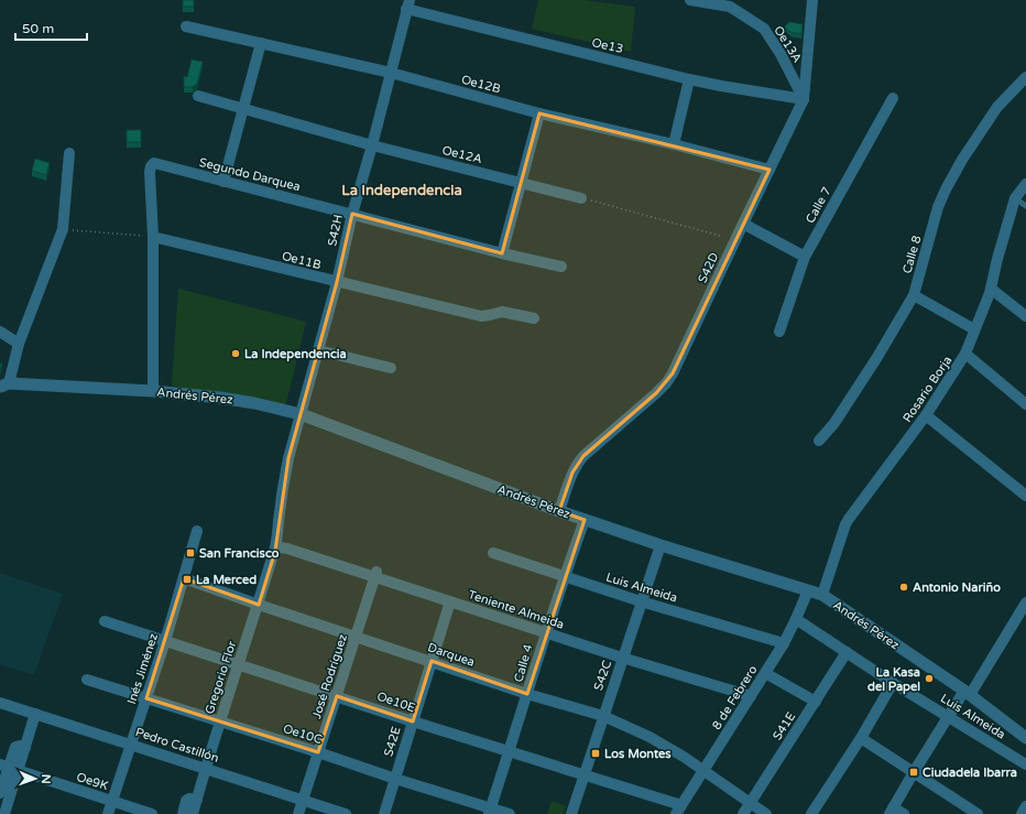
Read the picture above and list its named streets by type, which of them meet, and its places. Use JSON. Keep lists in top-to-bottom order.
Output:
{
  "streets": {
    "street": [
      "Oe13A",
      "Oe13",
      "Oe12B",
      "Oe12A",
      "Segundo Darquea",
      "Calle 7",
      "S42H",
      "Calle 8",
      "Oe11B",
      "S42D",
      "Rosario Borja",
      "Andrés Pérez",
      "Luis Almeida",
      "Teniente Almeida",
      "Darquea",
      "Calle 4",
      "Inés Jiménez",
      "S42C",
      "José Rodríguez",
      "Gregorio Flor",
      "8 de Febrero",
      "Oe10E",
      "S41E",
      "Oe10C",
      "S42E",
      "Pedro Castillón",
      "Oe9K"
    ]
  },
  "crossings": [
    ["Oe13A", "Oe13"],
    ["Oe13A", "S42D"],
    ["Oe13", "S42H"],
    ["Oe13", "S42D"],
    ["Oe12B", "S42H"],
    ["Oe12B", "S42D"],
    ["Oe12A", "S42H"],
    ["Segundo Darquea", "S42H"],
    ["Segundo Darquea", "Oe11B"],
    ["Segundo Darquea", "Andrés Pérez"],
    ["S42H", "Oe11B"],
    ["S42H", "Andrés Pérez"],
    ["S42H", "Teniente Almeida"],
    ["S42H", "Gregorio Flor"],
    ["S42D", "Andrés Pérez"],
    ["Rosario Borja", "Andrés Pérez"],
    ["Andrés Pérez", "Calle 4"],
    ["Andrés Pérez", "S42C"],
    ["Andrés Pérez", "8 de Febrero"],
    ["Luis Almeida", "Calle 4"],
    ["Luis Almeida", "S42C"],
    ["Luis Almeida", "8 de Febrero"],
    ["Luis Almeida", "S41E"],
    ["Teniente Almeida", "Calle 4"],
    ["Teniente Almeida", "S42C"],
    ["Teniente Almeida", "José Rodríguez"],
    ["Teniente Almeida", "Gregorio Flor"],
    ["Teniente Almeida", "8 de Febrero"],
    ["Teniente Almeida", "S42E"],
    ["Darquea", "Calle 4"],
    ["Darquea", "Inés Jiménez"],
    ["Darquea", "S42C"],
    ["Darquea", "José Rodríguez"],
    ["Darquea", "Gregorio Flor"],
    ["Darquea", "8 de Febrero"],
    ["Darquea", "S42E"],
    ["Calle 4", "Oe10E"],
    ["Calle 4", "Oe10C"],
    ["Inés Jiménez", "Oe10E"],
    ["Inés Jiménez", "Oe10C"],
    ["Inés Jiménez", "Pedro Castillón"],
    ["Inés Jiménez", "Oe9K"],
    ["S42C", "Oe10E"],
    ["José Rodríguez", "Oe10E"],
    ["José Rodríguez", "Oe10C"],
    ["José Rodríguez", "Pedro Castillón"],
    ["Gregorio Flor", "Oe10E"],
    ["Gregorio Flor", "Oe10C"],
    ["Gregorio Flor", "Pedro Castillón"],
    ["8 de Febrero", "Oe10E"],
    ["Oe10E", "S42E"],
    ["Oe10C", "S42E"]
  ],
  "districts": ["La Independencia"],
  "places": {
    "other": ["La Independencia", "Antonio Nariño", "La Kasa del Papel"],
    "transit": [
      "San Francisco",
      "La Merced",
      "Los Montes",
      "Ciudadela Ibarra"
    ]
  },
  "scale_bar": "50 m",
  "north": "right"
}
